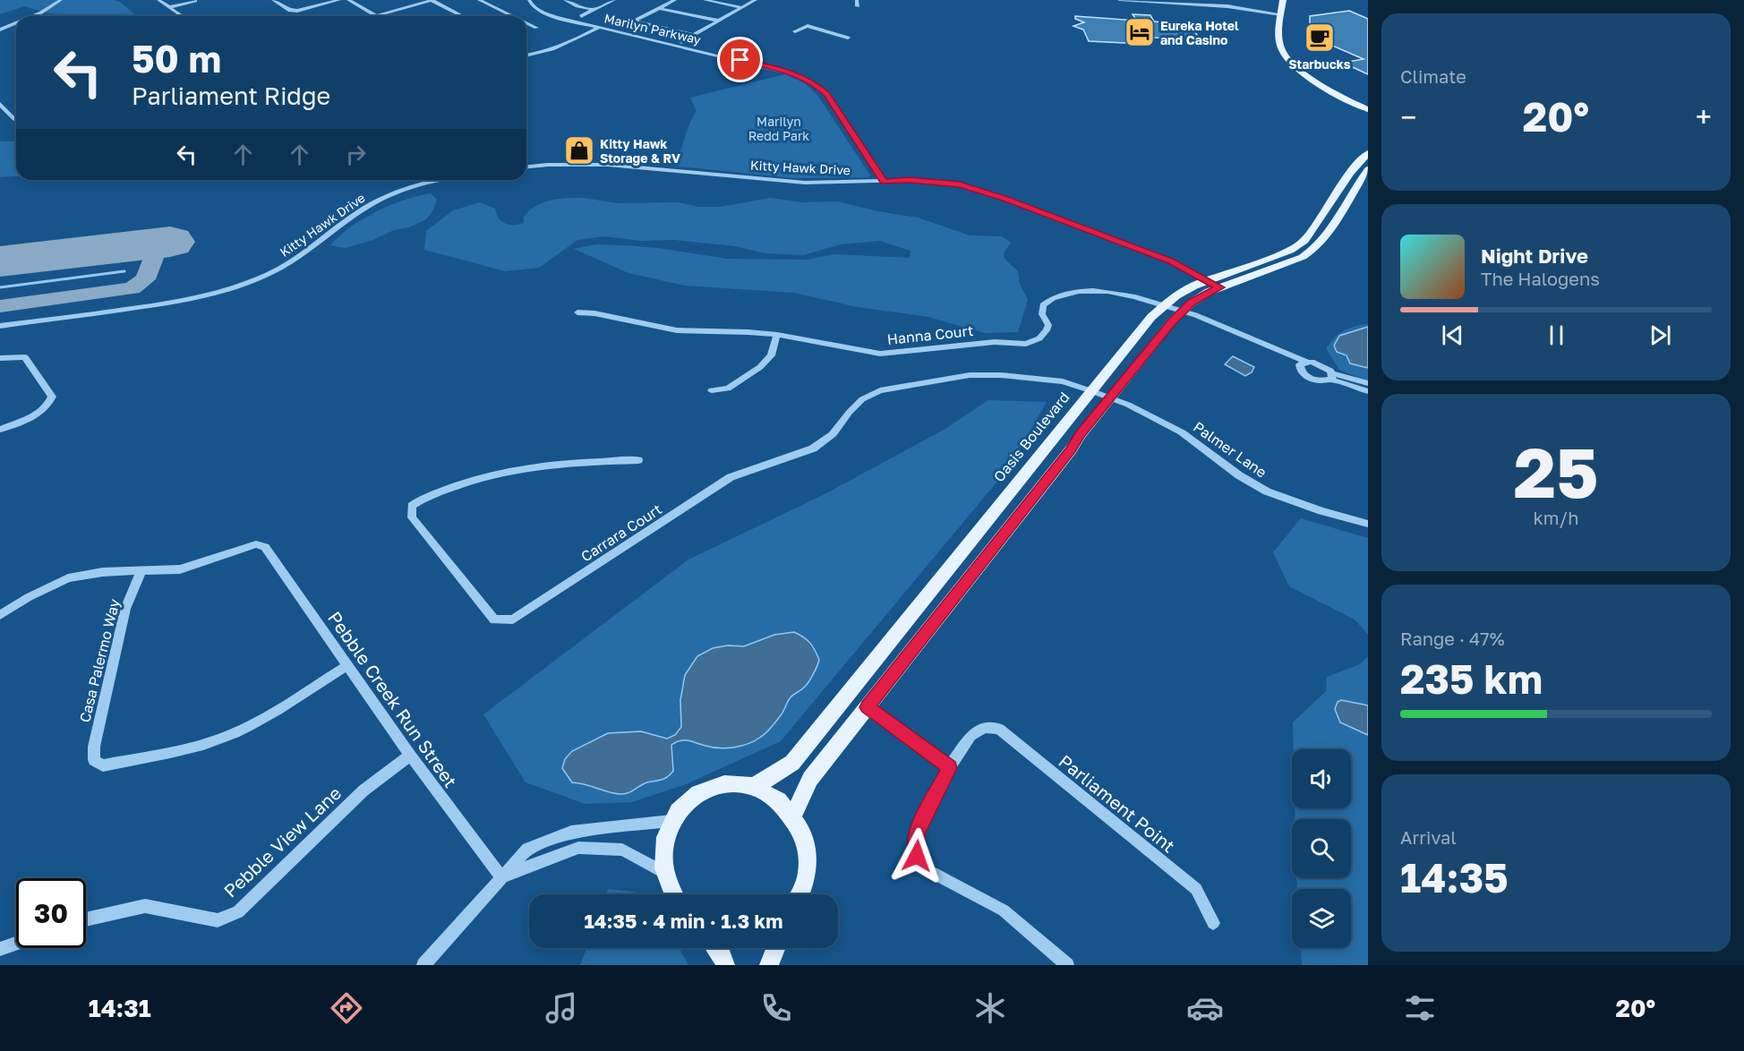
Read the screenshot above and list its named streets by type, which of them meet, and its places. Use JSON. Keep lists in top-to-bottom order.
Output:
{
  "streets": {
    "main road": ["Oasis Boulevard"],
    "street": [
      "Marilyn Parkway",
      "Kitty Hawk Drive",
      "Hanna Court",
      "Palmer Lane",
      "Carrara Court",
      "Casa Palermo Way",
      "Pebble Creek Run Street",
      "Parliament Point",
      "Pebble View Lane"
    ]
  },
  "crossings": [
    ["Marilyn Parkway", "Kitty Hawk Drive"],
    ["Kitty Hawk Drive", "Oasis Boulevard"],
    ["Hanna Court", "Oasis Boulevard"],
    ["Oasis Boulevard", "Palmer Lane"],
    ["Oasis Boulevard", "Carrara Court"],
    ["Palmer Lane", "Carrara Court"],
    ["Casa Palermo Way", "Pebble Creek Run Street"],
    ["Pebble Creek Run Street", "Pebble View Lane"]
  ],
  "parks": ["Marilyn Redd Park"],
  "places": {
    "hotel": ["Eureka Hotel and Casino"],
    "cafe": ["Starbucks"],
    "shop": ["Kitty Hawk Storage & RV"]
  },
  "page": {
    "tile": [
      "Climate",
      ["25", "km/h"],
      ["Range · 47%", "235 km"],
      ["Arrival", "14:35"]
    ],
    "turn": ["50 m", "Parliament Ridge"],
    "heat": ["−", "20°", "+"],
    "song": ["Night Drive", "The Halogens"],
    "limit": "30",
    "trip": "14:35 · 4 min · 1.3 km",
    "tabs": ["14:31", "20°"]
  }
}
